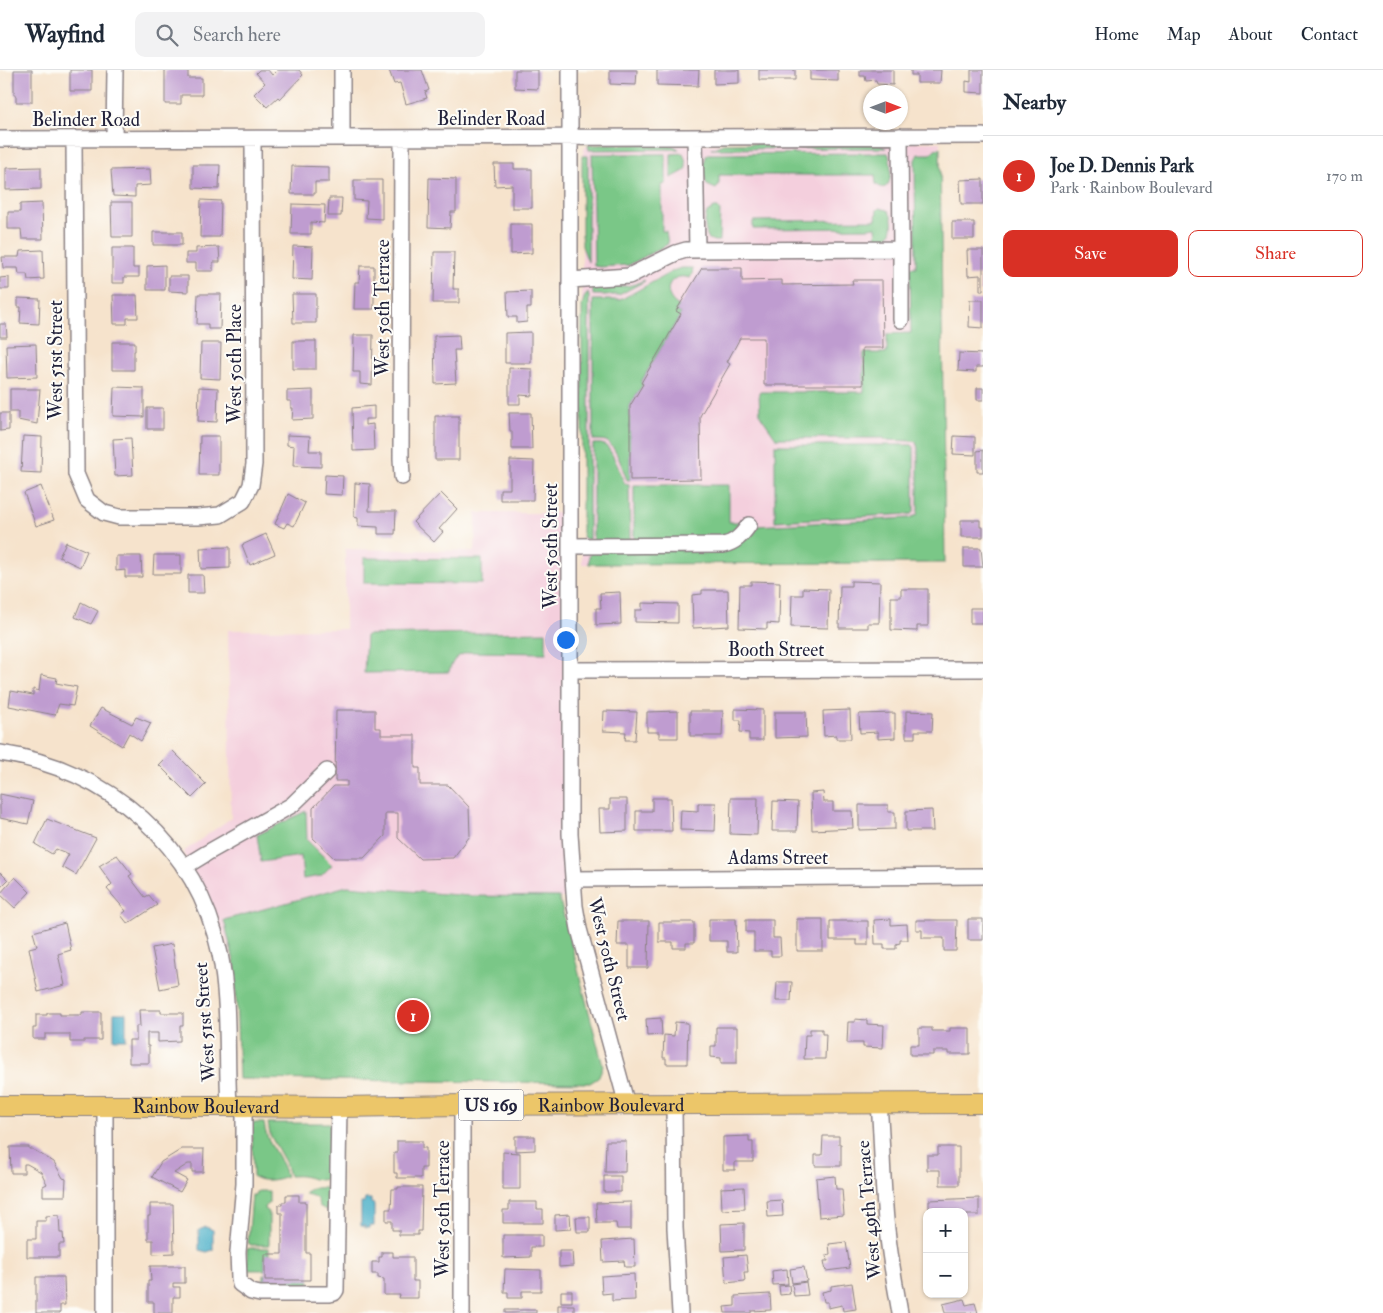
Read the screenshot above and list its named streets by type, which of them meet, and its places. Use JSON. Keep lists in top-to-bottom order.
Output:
{
  "streets": {
    "main road": ["US 169", "Rainbow Boulevard"],
    "street": [
      "Belinder Road",
      "West 50th Terrace",
      "West 51st Street",
      "West 50th Place",
      "West 50th Street",
      "Booth Street",
      "Adams Street",
      "West 49th Terrace"
    ]
  },
  "crossings": [
    ["Belinder Road", "West 50th Terrace"],
    ["Belinder Road", "West 51st Street"],
    ["Belinder Road", "West 50th Place"],
    ["Belinder Road", "West 50th Street"],
    ["West 50th Terrace", "Rainbow Boulevard"],
    ["West 51st Street", "West 50th Place"],
    ["West 51st Street", "Rainbow Boulevard"],
    ["West 50th Street", "Booth Street"],
    ["West 50th Street", "Adams Street"],
    ["West 50th Street", "Rainbow Boulevard"],
    ["Rainbow Boulevard", "West 49th Terrace"]
  ],
  "north": "right",
  "page": {
    "header": "Wayfind",
    "search": "Search here",
    "nav": [
      "Home",
      "Map",
      "About",
      "Contact"
    ],
    "heading": "Nearby",
    "list": [
      {
        "mark": "1",
        "name": "Joe D. Dennis Park",
        "note": "Park · Rainbow Boulevard",
        "value": "170 m"
      }
    ],
    "buttons": ["Save", "Share"],
    "pins": "1",
    "map_buttons": ["+", "−"]
  }
}
